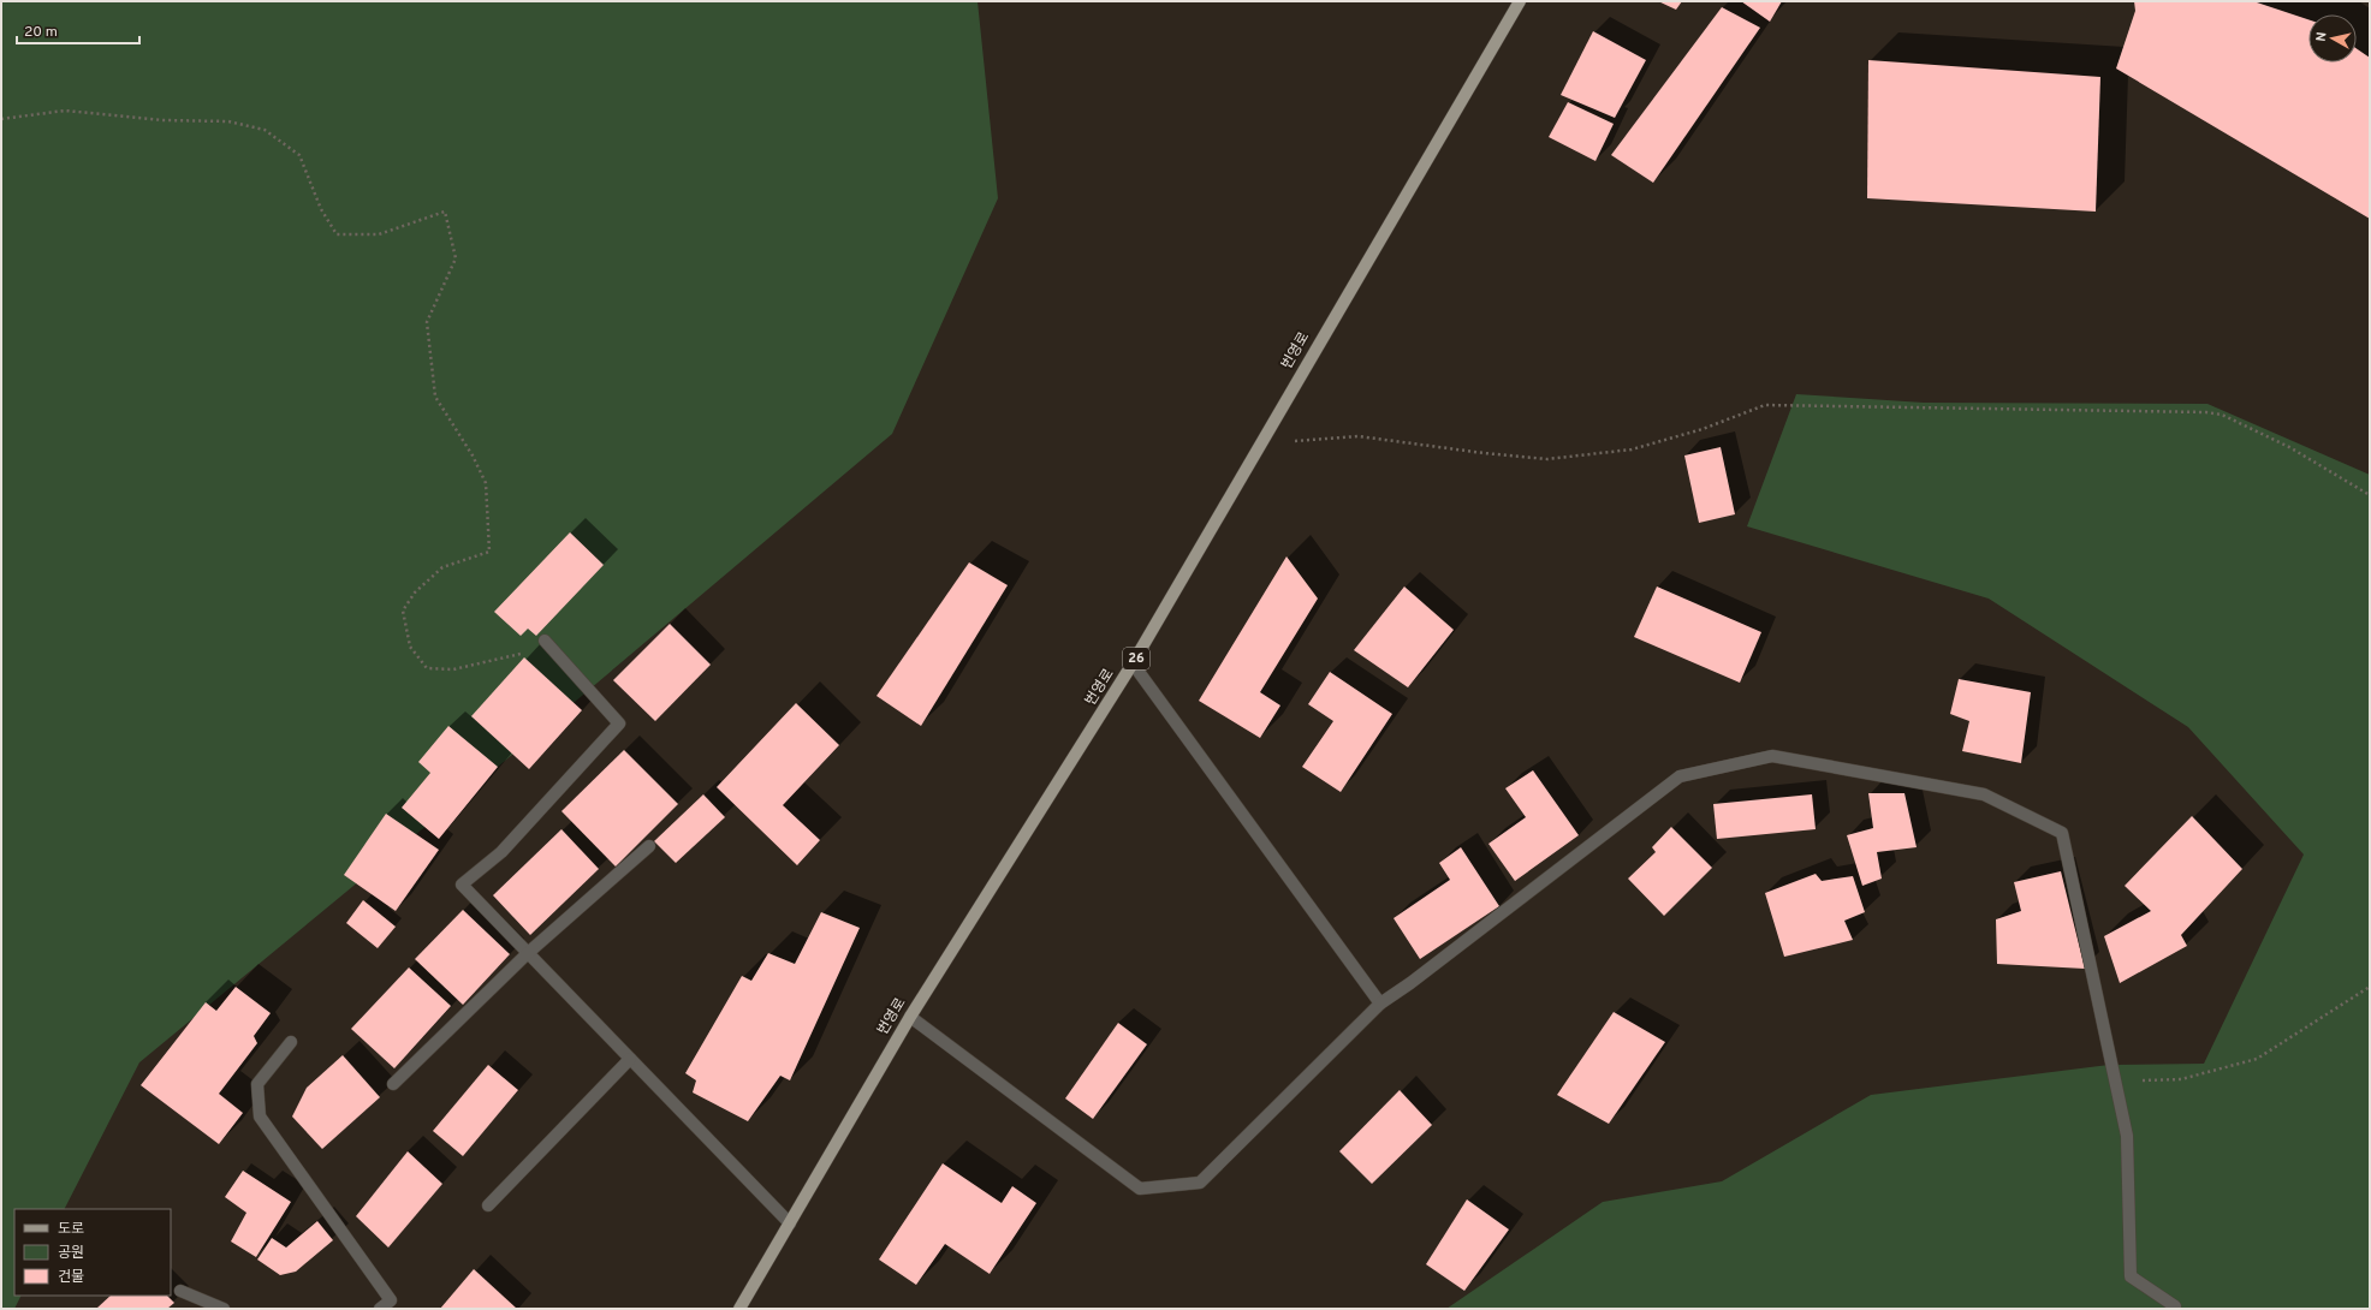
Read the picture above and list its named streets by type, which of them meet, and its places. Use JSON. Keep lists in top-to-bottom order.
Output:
{
  "streets": {
    "main road": ["번영로", "26"]
  },
  "legend": ["도로", "공원", "건물"],
  "scale_bar": "20 m",
  "north": "left"
}
